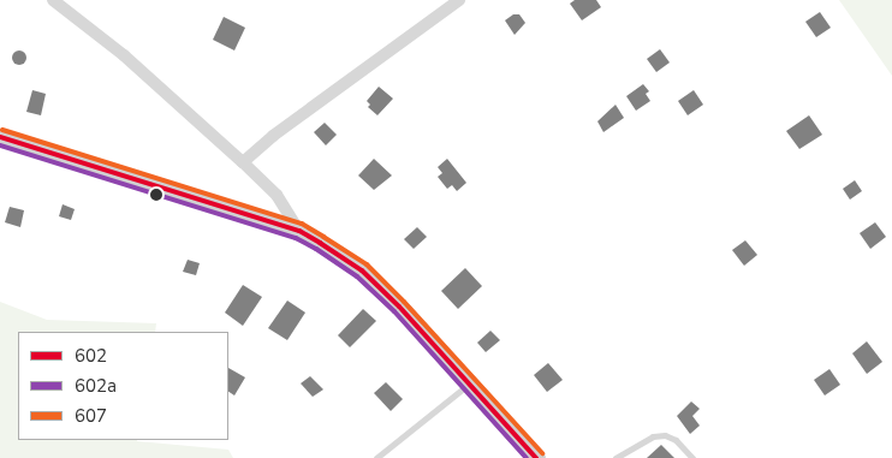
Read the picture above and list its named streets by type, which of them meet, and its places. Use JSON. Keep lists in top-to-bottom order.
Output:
{
  "lines": ["transit line 607", "transit line 602", "transit line 602а"],
  "legend": ["602", "602а", "607"]
}
